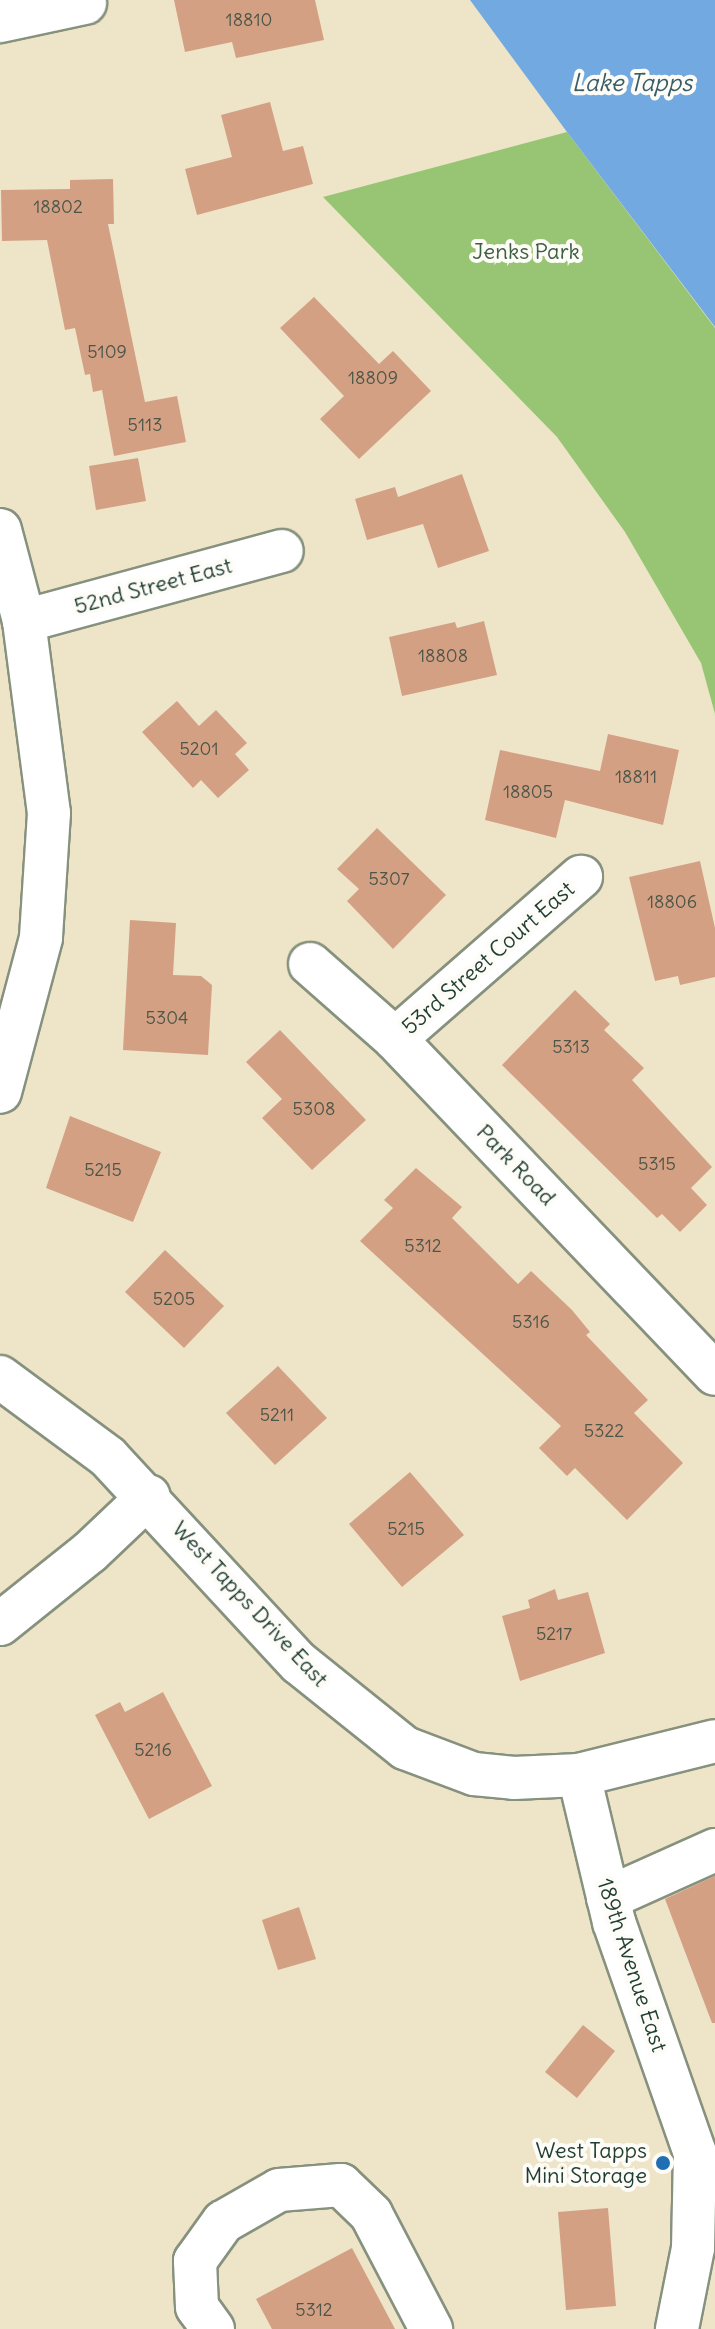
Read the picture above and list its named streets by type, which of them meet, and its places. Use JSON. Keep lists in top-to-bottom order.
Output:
{
  "streets": {
    "street": [
      "52nd Street East",
      "53rd Street Court East",
      "Park Road",
      "West Tapps Drive East",
      "189th Avenue East"
    ]
  },
  "crossings": [
    ["53rd Street Court East", "Park Road"],
    ["West Tapps Drive East", "189th Avenue East"]
  ],
  "water": ["Lake Tapps"],
  "parks": ["Jenks Park"],
  "places": ["West Tapps Mini Storage"],
  "house_numbers": [
    "18810",
    "18802",
    "5109",
    "18809",
    "5113",
    "18808",
    "5201",
    "18811",
    "18805",
    "5307",
    "18806",
    "5304",
    "5313",
    "5308",
    "5315",
    "5215",
    "5312",
    "5205",
    "5316",
    "5211",
    "5322",
    "5215",
    "5217",
    "5216",
    "5312"
  ]
}
